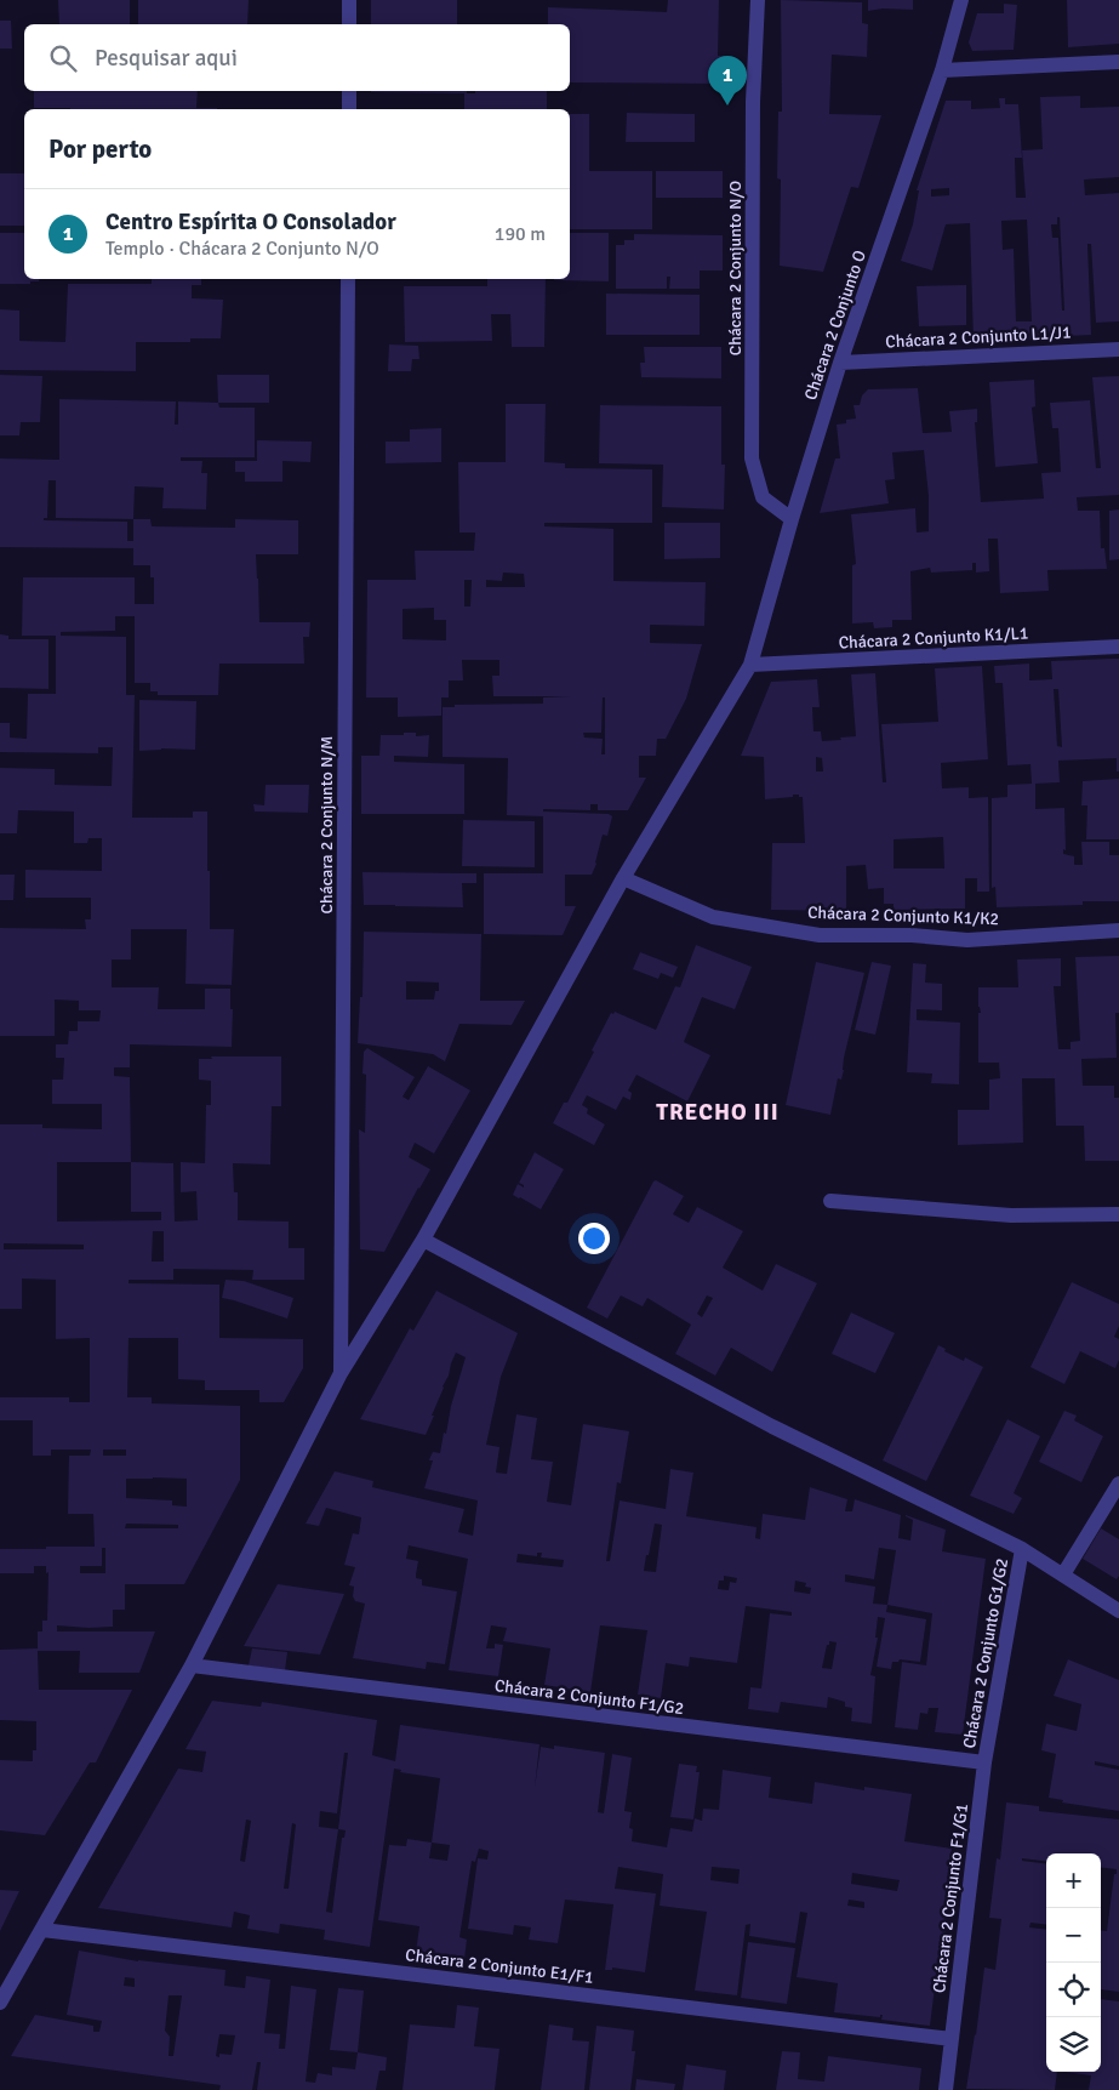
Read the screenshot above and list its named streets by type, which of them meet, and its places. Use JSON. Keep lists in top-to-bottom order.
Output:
{
  "streets": {
    "street": [
      "Chácara 2 Conjunto N/O",
      "Chácara 2 Conjunto O",
      "Chácara 2 Conjunto L1/J1",
      "Chácara 2 Conjunto K1/L1",
      "Chácara 2 Conjunto N/M",
      "Chácara 2 Conjunto K1/K2",
      "Chácara 2 Conjunto G1/G2",
      "Chácara 2 Conjunto F1/G2",
      "Chácara 2 Conjunto F1/G1",
      "Chácara 2 Conjunto E1/F1"
    ]
  },
  "crossings": [
    ["Chácara 2 Conjunto N/O", "Chácara 2 Conjunto O"],
    ["Chácara 2 Conjunto O", "Chácara 2 Conjunto L1/J1"],
    ["Chácara 2 Conjunto O", "Chácara 2 Conjunto K1/L1"],
    ["Chácara 2 Conjunto O", "Chácara 2 Conjunto N/M"],
    ["Chácara 2 Conjunto O", "Chácara 2 Conjunto K1/K2"],
    ["Chácara 2 Conjunto O", "Chácara 2 Conjunto F1/G2"],
    ["Chácara 2 Conjunto O", "Chácara 2 Conjunto E1/F1"],
    ["Chácara 2 Conjunto G1/G2", "Chácara 2 Conjunto F1/G2"],
    ["Chácara 2 Conjunto G1/G2", "Chácara 2 Conjunto F1/G1"],
    ["Chácara 2 Conjunto F1/G2", "Chácara 2 Conjunto F1/G1"],
    ["Chácara 2 Conjunto F1/G1", "Chácara 2 Conjunto E1/F1"]
  ],
  "districts": ["TRECHO III"],
  "page": {
    "search": "Pesquisar aqui",
    "pins": "1",
    "heading": "Por perto",
    "list": [
      {
        "mark": "1",
        "name": "Centro Espírita O Consolador",
        "note": "Templo · Chácara 2 Conjunto N/O",
        "value": "190 m"
      }
    ],
    "map_buttons": ["+", "−"]
  }
}
